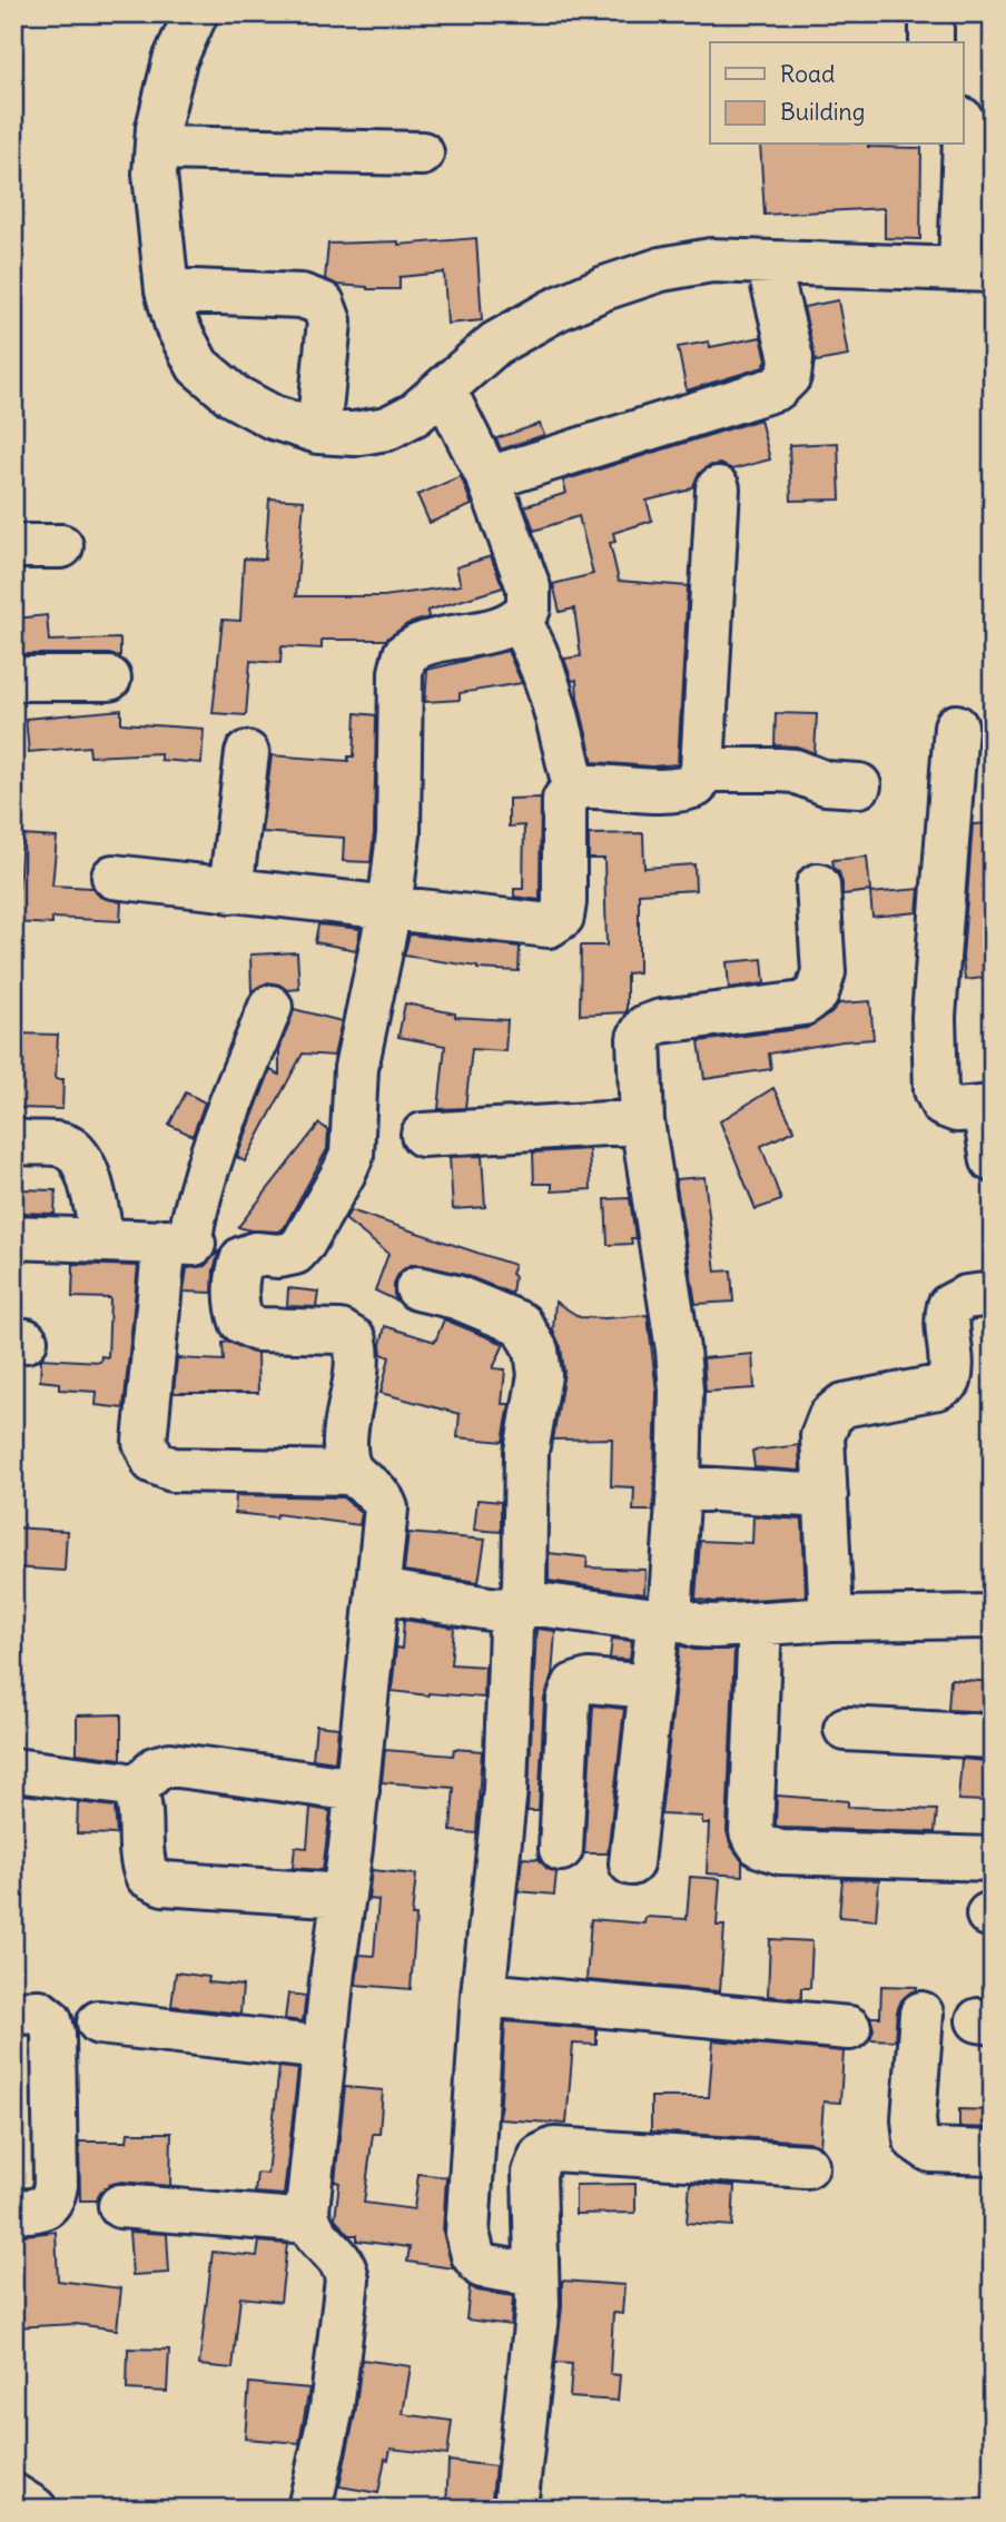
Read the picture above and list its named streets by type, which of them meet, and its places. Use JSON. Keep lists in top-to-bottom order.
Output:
{
  "legend": ["Road", "Building"]
}
